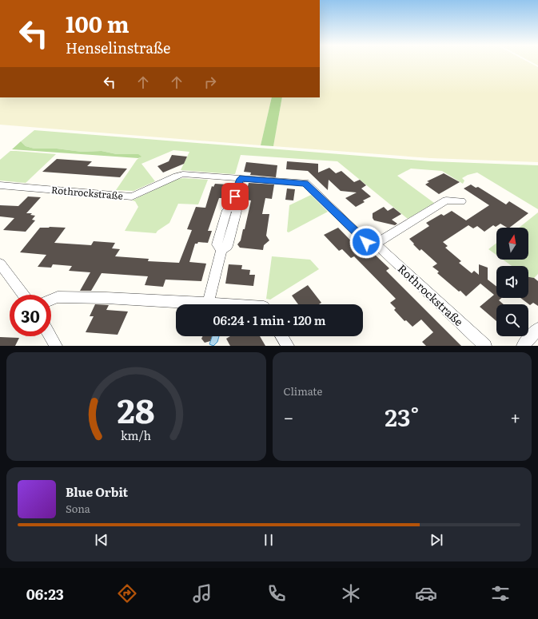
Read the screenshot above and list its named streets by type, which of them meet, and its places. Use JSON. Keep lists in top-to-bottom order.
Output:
{
  "streets": {
    "street": ["Rothrockstraße"]
  },
  "north": "top",
  "page": {
    "turn": ["100 m", "Henselinstraße"],
    "limit": "30",
    "trip": "06:24 · 1 min · 120 m",
    "tile": "Climate",
    "heat": ["−", "23°", "+"],
    "song": ["Blue Orbit", "Sona"],
    "tabs": "06:23",
    "gauge": ["28", "km/h"]
  }
}
